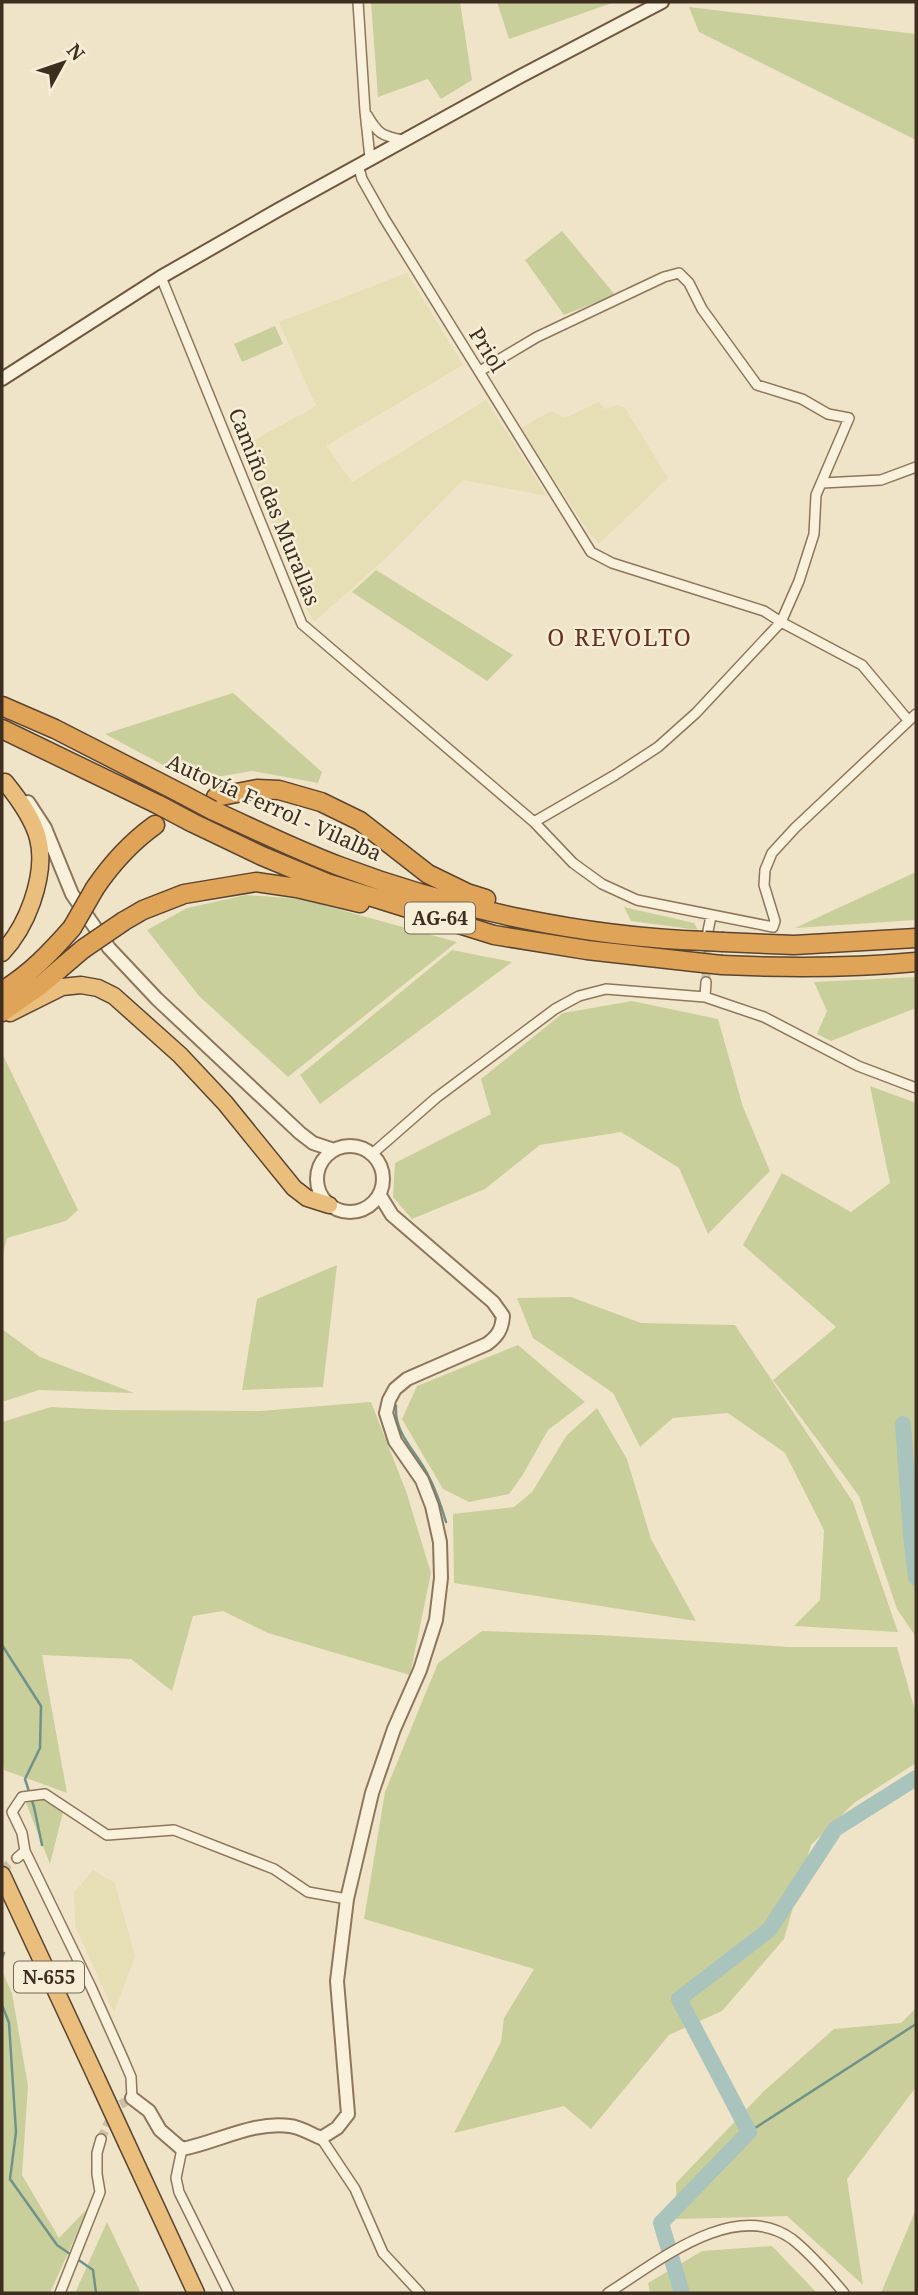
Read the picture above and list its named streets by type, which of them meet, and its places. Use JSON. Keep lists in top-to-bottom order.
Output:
{
  "streets": {
    "highway": ["Autovía Ferrol - Vilalba", "AG-64", "N-655"],
    "street": ["Priol", "Camiño das Murallas"]
  },
  "districts": ["O REVOLTO"],
  "north": "top right"
}
